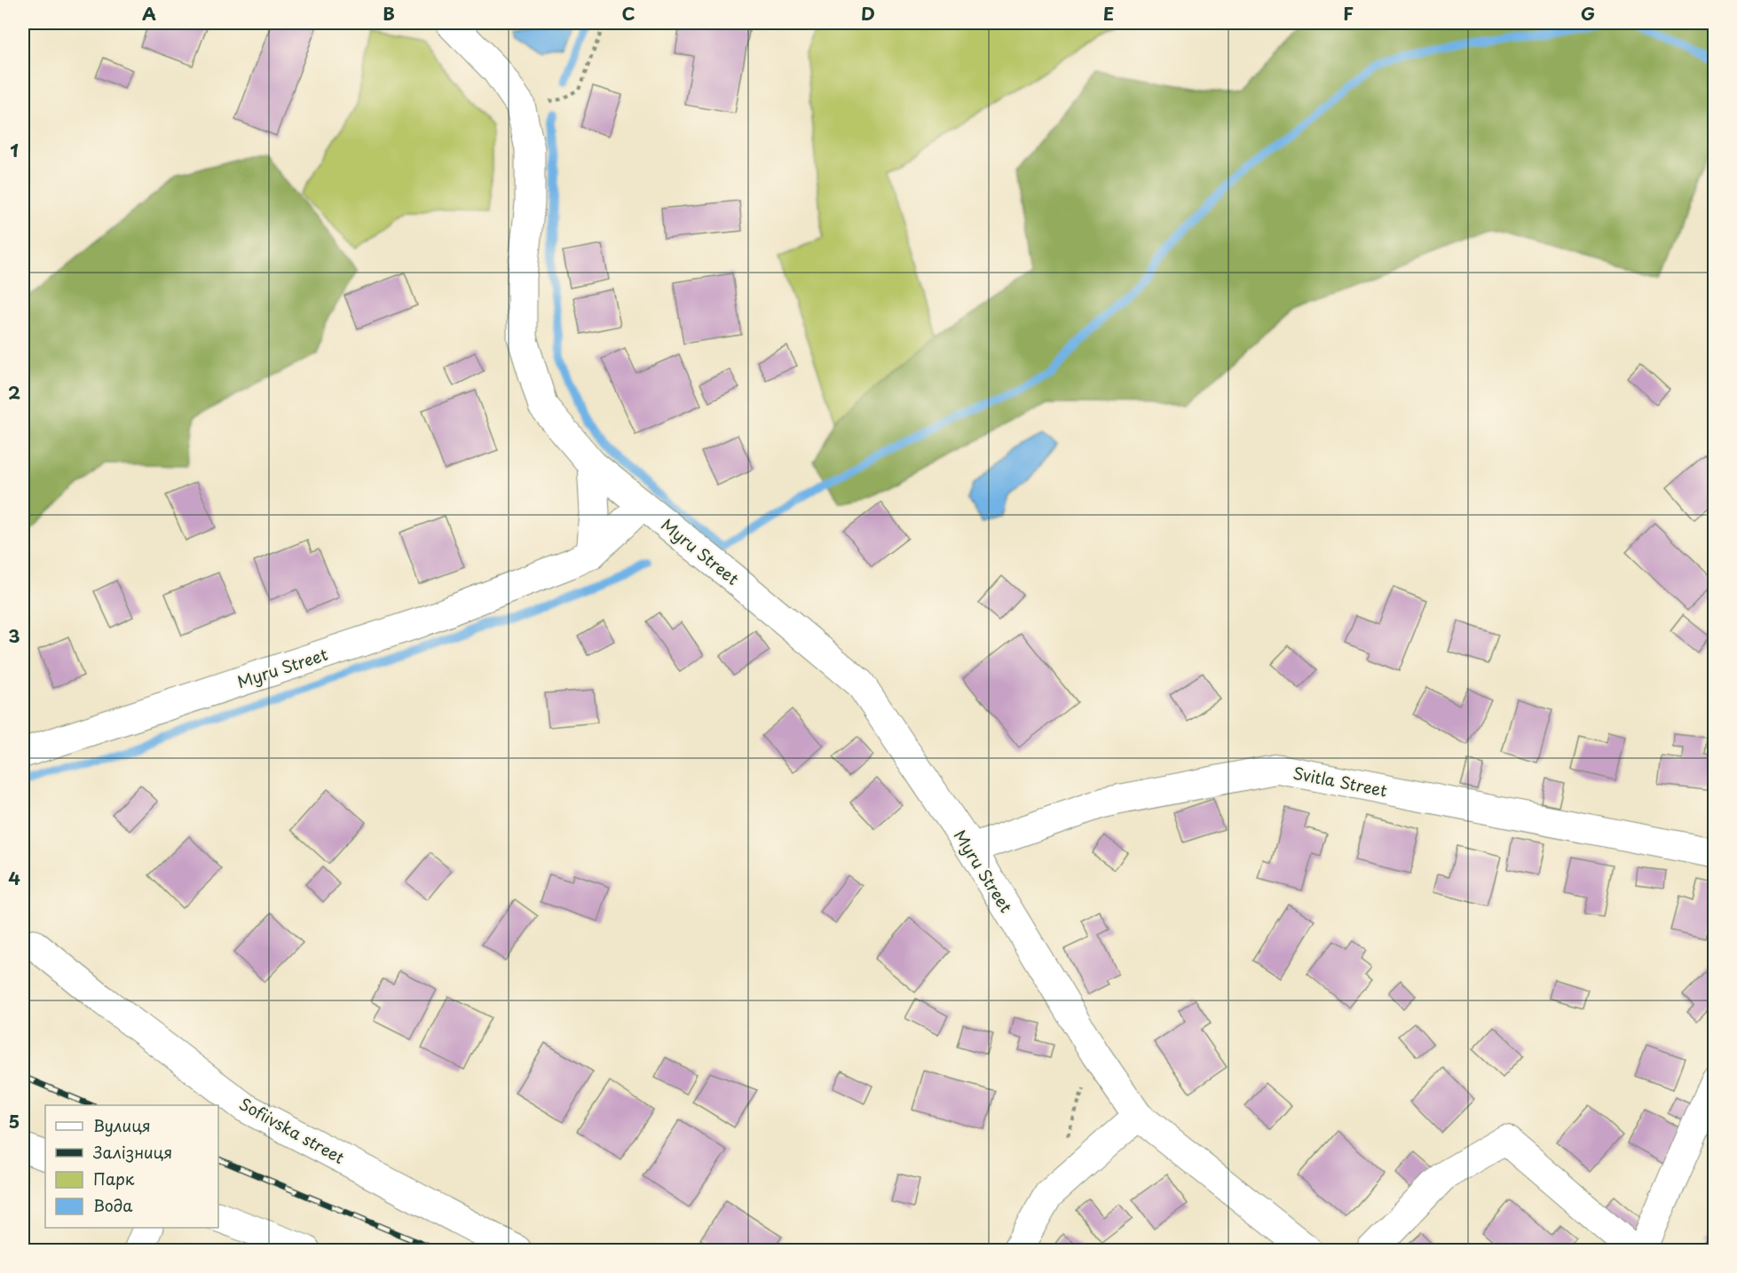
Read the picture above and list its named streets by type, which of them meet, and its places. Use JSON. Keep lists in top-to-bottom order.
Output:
{
  "streets": {
    "street": ["Myru Street", "Svitla Street", "Sofiivska street"]
  },
  "crossings": [
    ["Myru Street", "Svitla Street"]
  ],
  "legend": [
    "Вулиця",
    "Залізниця",
    "Парк",
    "Вода"
  ],
  "grid": {
    "columns": [
      "A",
      "B",
      "C",
      "D",
      "E",
      "F",
      "G"
    ],
    "rows": [
      "1",
      "2",
      "3",
      "4",
      "5"
    ]
  }
}
